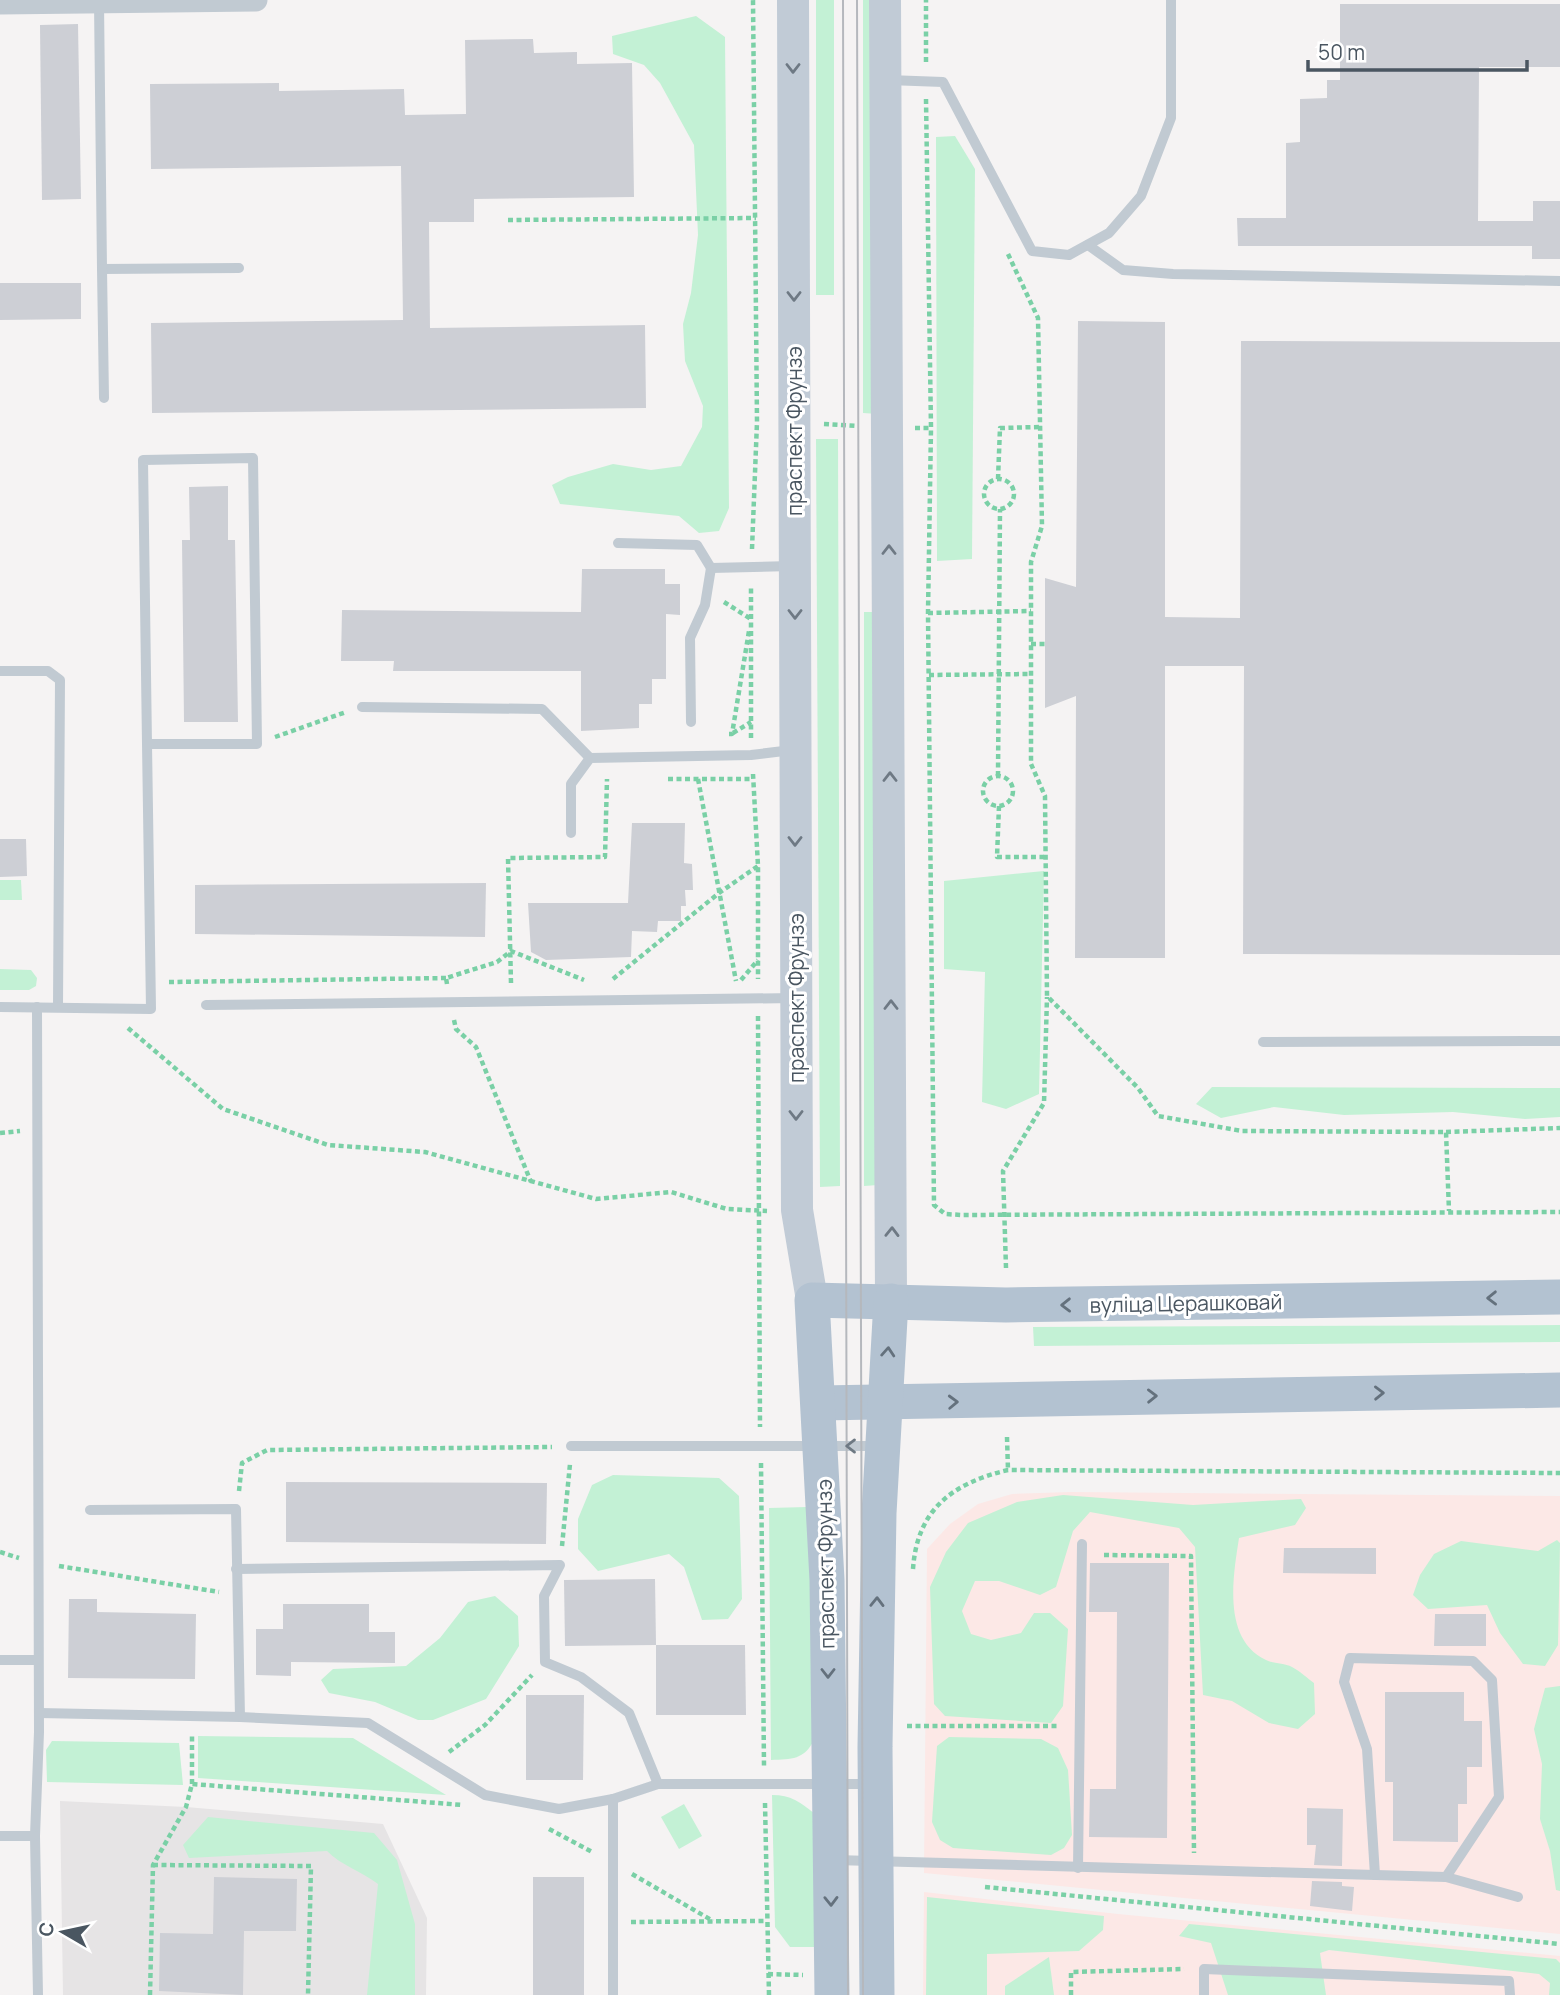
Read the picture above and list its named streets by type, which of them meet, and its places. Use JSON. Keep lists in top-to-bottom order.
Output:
{
  "streets": {
    "main road": ["праспект Фрунзэ", "вуліца Церашковай"]
  },
  "crossings": [
    ["праспект Фрунзэ", "вуліца Церашковай"]
  ],
  "scale_bar": "50 m",
  "north": "left"
}
